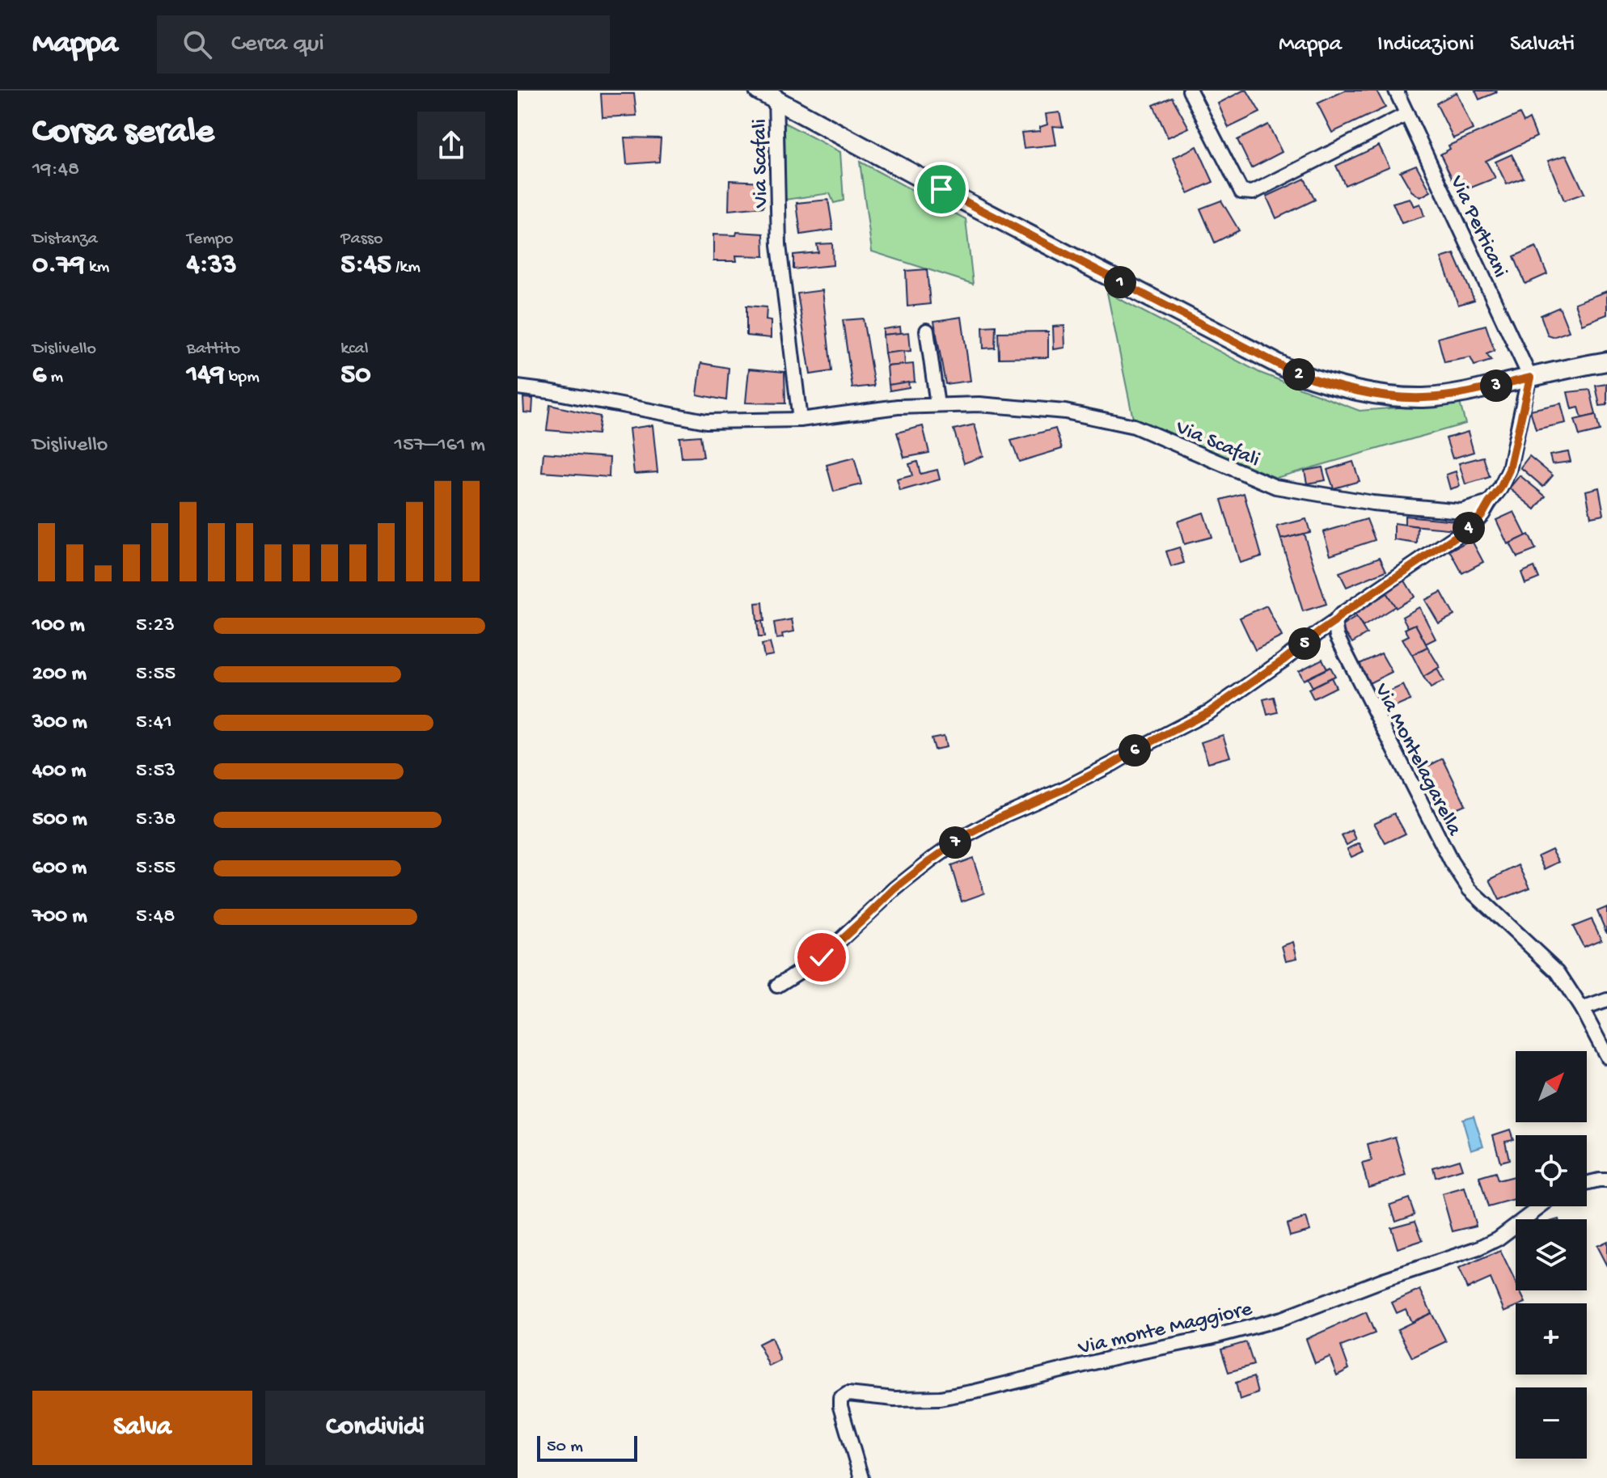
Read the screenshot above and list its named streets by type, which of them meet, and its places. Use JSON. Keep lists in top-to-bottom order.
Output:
{
  "streets": {
    "street": [
      "Via Scafali",
      "Via Perticani",
      "Via Montelagarella",
      "Via monte Maggiore"
    ]
  },
  "scale_bar": "50 m",
  "north": "top right",
  "page": {
    "header": "Mappa",
    "search": "Cerca qui",
    "nav": ["Mappa", "Indicazioni", "Salvati"],
    "heading": ["Corsa serale", "19:48"],
    "stats": [
      ["Distanza", "0.79 km"],
      ["Tempo", "4:33"],
      ["Passo", "5:45 /km"],
      ["Dislivello", "6 m"],
      ["Battito", "149 bpm"],
      ["kcal", "50"]
    ],
    "pins": [
      "1",
      "2",
      "3",
      "4",
      "5",
      "6",
      "7"
    ],
    "chart": ["Dislivello", "157–161 m"],
    "list": [
      {
        "name": "100 m",
        "note": "5:23"
      },
      {
        "name": "200 m",
        "note": "5:55"
      },
      {
        "name": "300 m",
        "note": "5:41"
      },
      {
        "name": "400 m",
        "note": "5:53"
      },
      {
        "name": "500 m",
        "note": "5:38"
      },
      {
        "name": "600 m",
        "note": "5:55"
      },
      {
        "name": "700 m",
        "note": "5:48"
      }
    ],
    "map_buttons": ["+", "−"],
    "buttons": ["Salva", "Condividi"],
    "scale": "50 m"
  }
}
